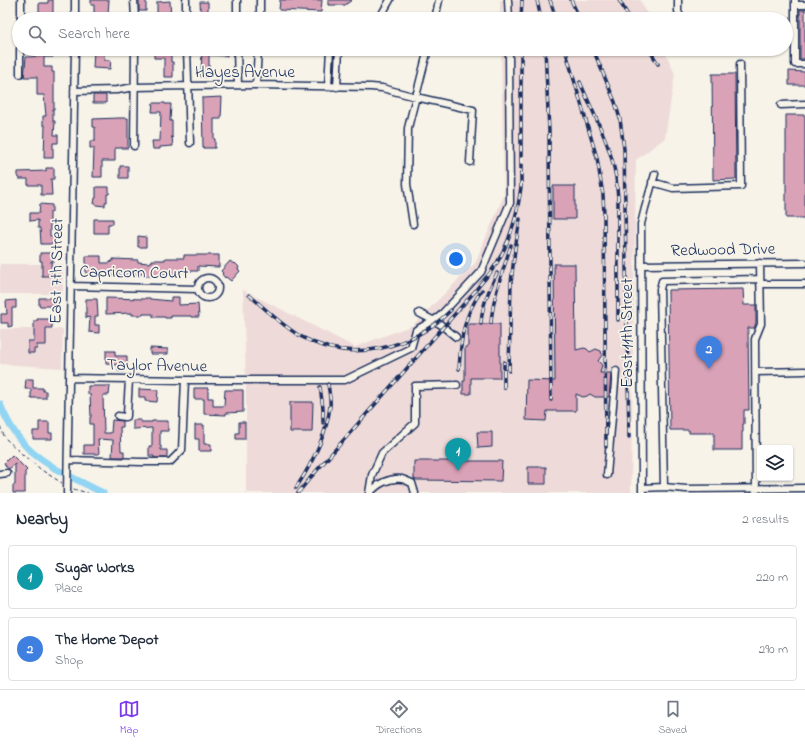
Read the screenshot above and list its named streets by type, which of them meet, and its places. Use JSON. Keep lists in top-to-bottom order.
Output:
{
  "streets": {
    "street": [
      "Hayes Avenue",
      "Redwood Drive",
      "East 7th Street",
      "Capricorn Court",
      "East 11th Street",
      "Taylor Avenue"
    ]
  },
  "crossings": [
    ["Hayes Avenue", "East 7th Street"],
    ["Redwood Drive", "East 11th Street"],
    ["East 7th Street", "Capricorn Court"],
    ["East 7th Street", "Taylor Avenue"]
  ],
  "page": {
    "search": "Search here",
    "pins": ["2", "1"],
    "heading": ["Nearby", "2 results"],
    "list": [
      {
        "mark": "1",
        "name": "Sugar Works",
        "note": "Place",
        "value": "220 m"
      },
      {
        "mark": "2",
        "name": "The Home Depot",
        "note": "Shop",
        "value": "290 m"
      }
    ],
    "nav": ["Map", "Directions", "Saved"]
  }
}
